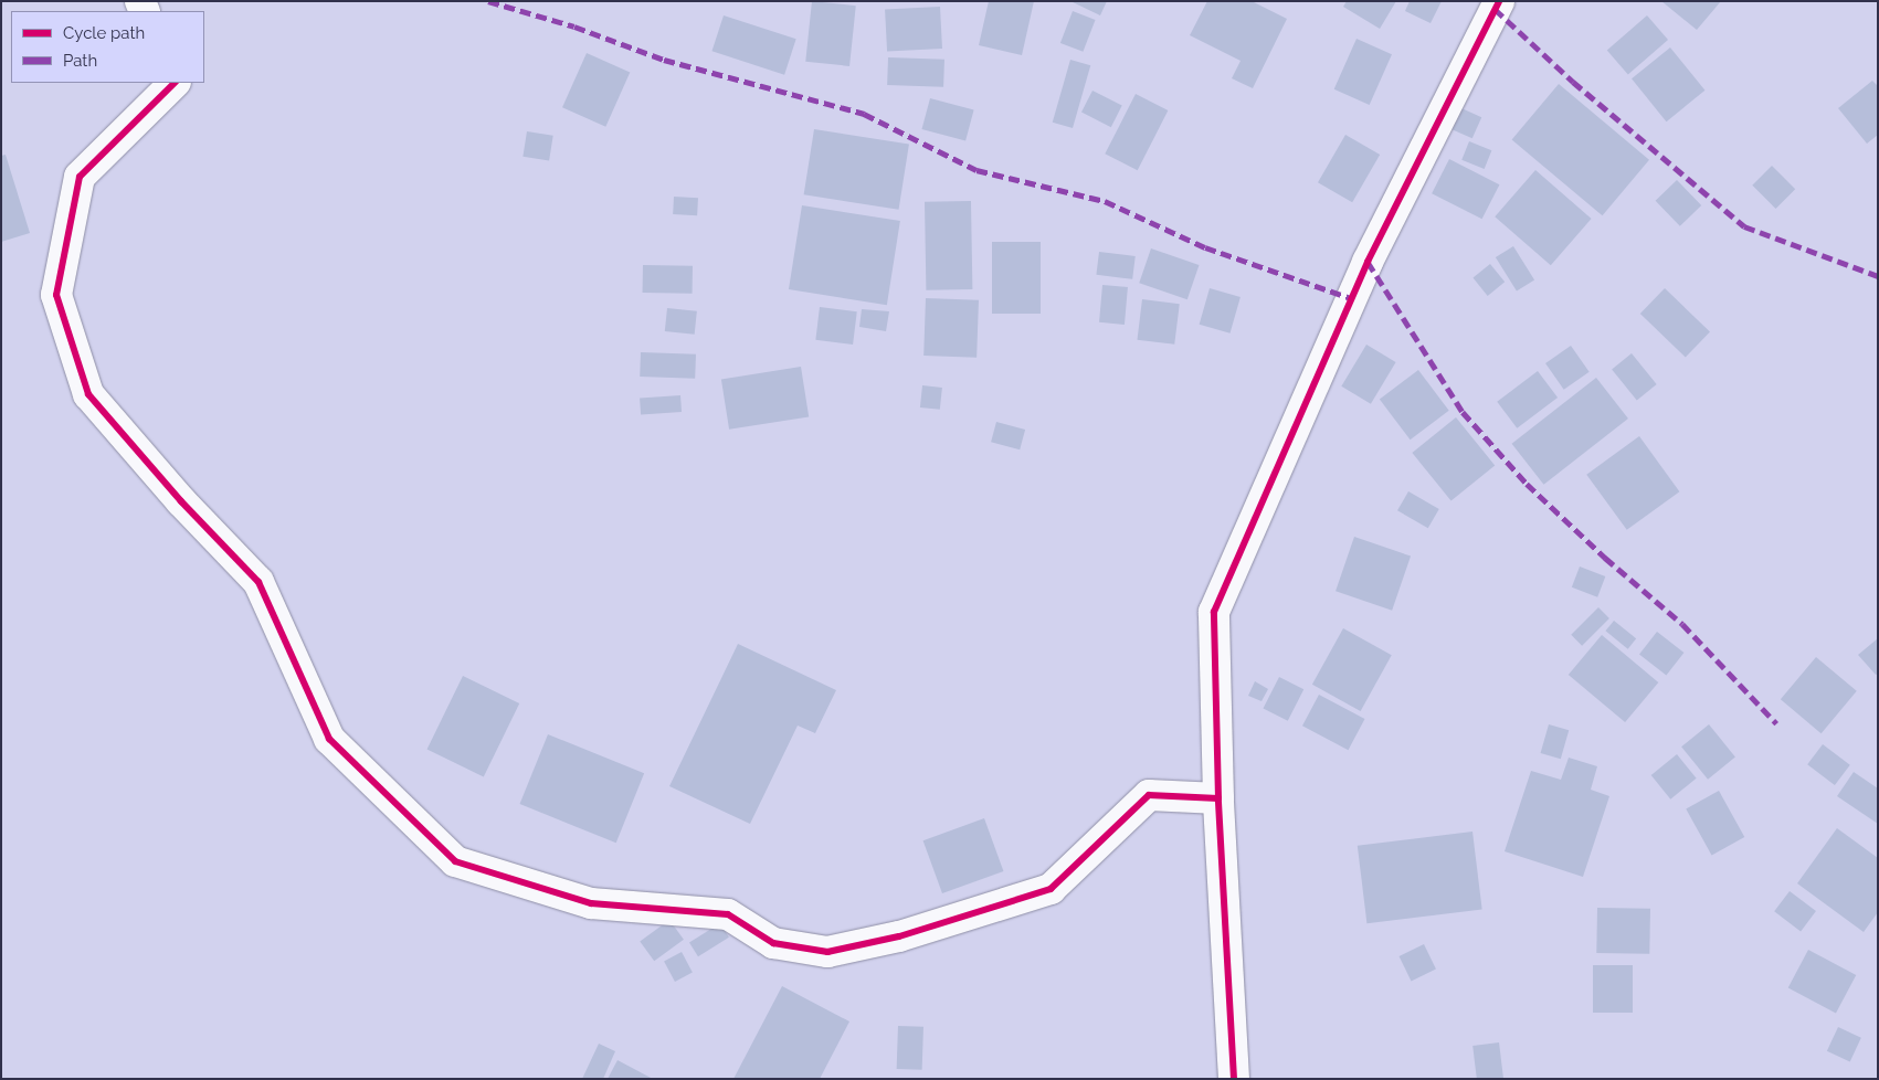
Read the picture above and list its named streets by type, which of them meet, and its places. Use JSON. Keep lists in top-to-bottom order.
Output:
{
  "legend": ["Cycle path", "Path"]
}
